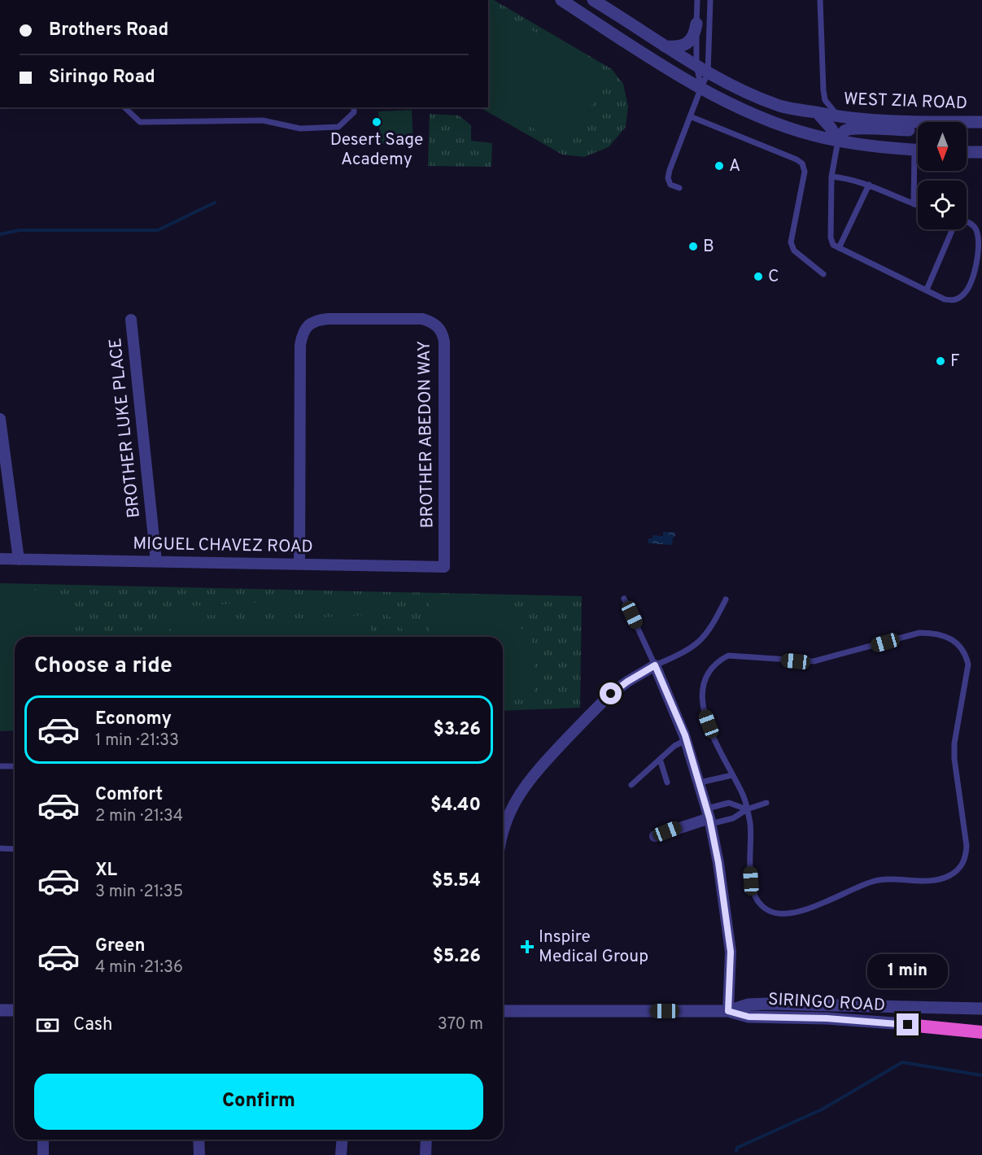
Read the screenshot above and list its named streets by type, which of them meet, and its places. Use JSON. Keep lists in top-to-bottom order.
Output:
{
  "streets": {
    "street": [
      "WEST ZIA ROAD",
      "BROTHER LUKE PLACE",
      "BROTHER ABEDON WAY",
      "MIGUEL CHAVEZ ROAD",
      "SIRINGO ROAD"
    ]
  },
  "crossings": [
    ["BROTHER LUKE PLACE", "MIGUEL CHAVEZ ROAD"],
    ["BROTHER ABEDON WAY", "MIGUEL CHAVEZ ROAD"]
  ],
  "places": {
    "other": [
      "Desert Sage Academy",
      "A",
      "B",
      "C",
      "F"
    ],
    "health": ["Inspire Medical Group"]
  },
  "north": "bottom",
  "page": {
    "banner": ["Brothers Road", "Siringo Road"],
    "heading": "Choose a ride",
    "list": [
      {
        "name": "Economy",
        "note": "1 min · 21:33",
        "value": "$3.26"
      },
      {
        "name": "Comfort",
        "note": "2 min · 21:34",
        "value": "$4.40"
      },
      {
        "name": "XL",
        "note": "3 min · 21:35",
        "value": "$5.54"
      },
      {
        "name": "Green",
        "note": "4 min · 21:36",
        "value": "$5.26"
      }
    ],
    "bubble": "1 min",
    "pay": ["Cash", "370 m"],
    "buttons": "Confirm"
  }
}
